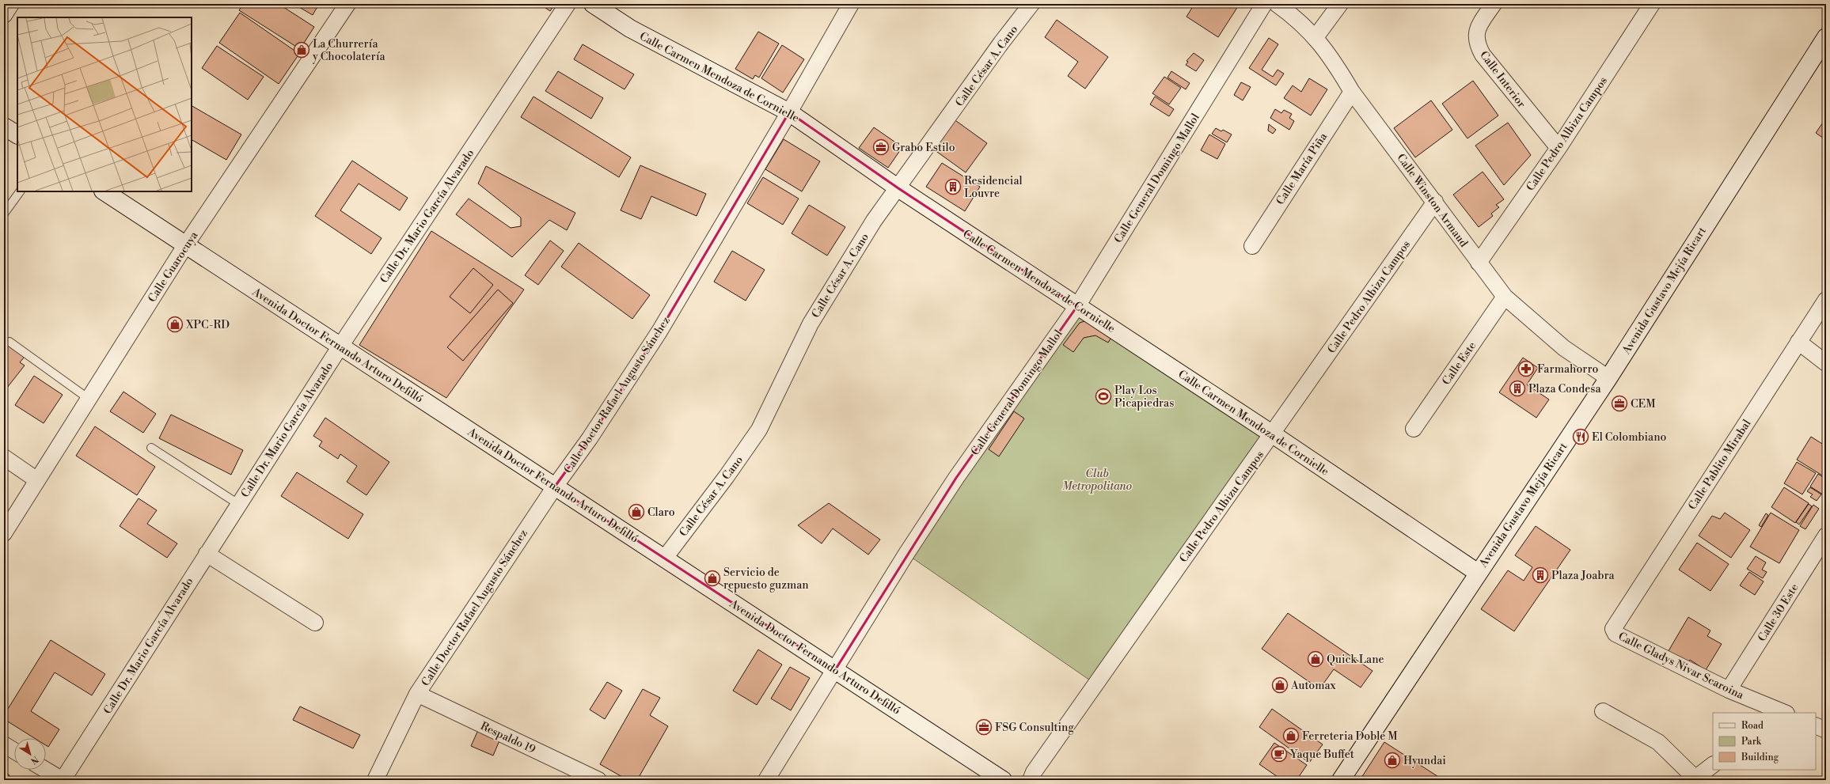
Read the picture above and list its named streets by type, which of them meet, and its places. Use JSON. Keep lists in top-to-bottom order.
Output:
{
  "streets": {
    "street": [
      "Calle César A. Cano",
      "Calle Carmen Mendoza de Cornielle",
      "Calle Interior",
      "Calle Pedro Albizu Campos",
      "Calle María Piña",
      "Calle General Domingo Mallol",
      "Calle Winston Armaud",
      "Calle Dr. Mario García Alvarado",
      "Calle Guarocuya",
      "Avenida Gustavo Mejía Ricart",
      "Avenida Doctor Fernando Arturo Defilló",
      "Calle Este",
      "Calle Doctor Rafael Augusto Sánchez",
      "Calle Pablito Mirabal",
      "Calle 30 Este",
      "Calle Gladys Nivar Scaroina",
      "Respaldo 19"
    ]
  },
  "crossings": [
    ["Calle César A. Cano", "Calle Carmen Mendoza de Cornielle"],
    ["Calle César A. Cano", "Avenida Doctor Fernando Arturo Defilló"],
    ["Calle Carmen Mendoza de Cornielle", "Calle Pedro Albizu Campos"],
    ["Calle Carmen Mendoza de Cornielle", "Calle General Domingo Mallol"],
    ["Calle Carmen Mendoza de Cornielle", "Avenida Gustavo Mejía Ricart"],
    ["Calle Carmen Mendoza de Cornielle", "Calle Doctor Rafael Augusto Sánchez"],
    ["Calle Interior", "Calle Pedro Albizu Campos"],
    ["Calle Pedro Albizu Campos", "Calle Winston Armaud"],
    ["Calle María Piña", "Calle Winston Armaud"],
    ["Calle General Domingo Mallol", "Avenida Doctor Fernando Arturo Defilló"],
    ["Calle Winston Armaud", "Avenida Gustavo Mejía Ricart"],
    ["Calle Winston Armaud", "Calle Este"],
    ["Calle Dr. Mario García Alvarado", "Avenida Doctor Fernando Arturo Defilló"],
    ["Calle Guarocuya", "Avenida Doctor Fernando Arturo Defilló"],
    ["Avenida Doctor Fernando Arturo Defilló", "Calle Doctor Rafael Augusto Sánchez"],
    ["Calle Doctor Rafael Augusto Sánchez", "Respaldo 19"],
    ["Calle Pablito Mirabal", "Calle Gladys Nivar Scaroina"],
    ["Calle 30 Este", "Calle Gladys Nivar Scaroina"]
  ],
  "parks": ["Club Metropolitano"],
  "places": {
    "shop": [
      "La Churrería y Chocolatería",
      "XPC-RD",
      "Claro",
      "Servicio de repuesto guzman",
      "Quick Lane",
      "Automax",
      "Ferreteria Doble M",
      "Hyundai"
    ],
    "office": ["Grabo Estilo", "CEM", "FSG Consulting"],
    "building": ["Residencial Louvre", "Plaza Condesa", "Plaza Joabra"],
    "pharmacy": ["Farmahorro"],
    "sports": ["Play Los Picapiedras"],
    "restaurant": ["El Colombiano"],
    "cafe": ["Yaque Buffet"]
  },
  "legend": ["Road", "Park", "Building"],
  "north": "bottom right"
}
